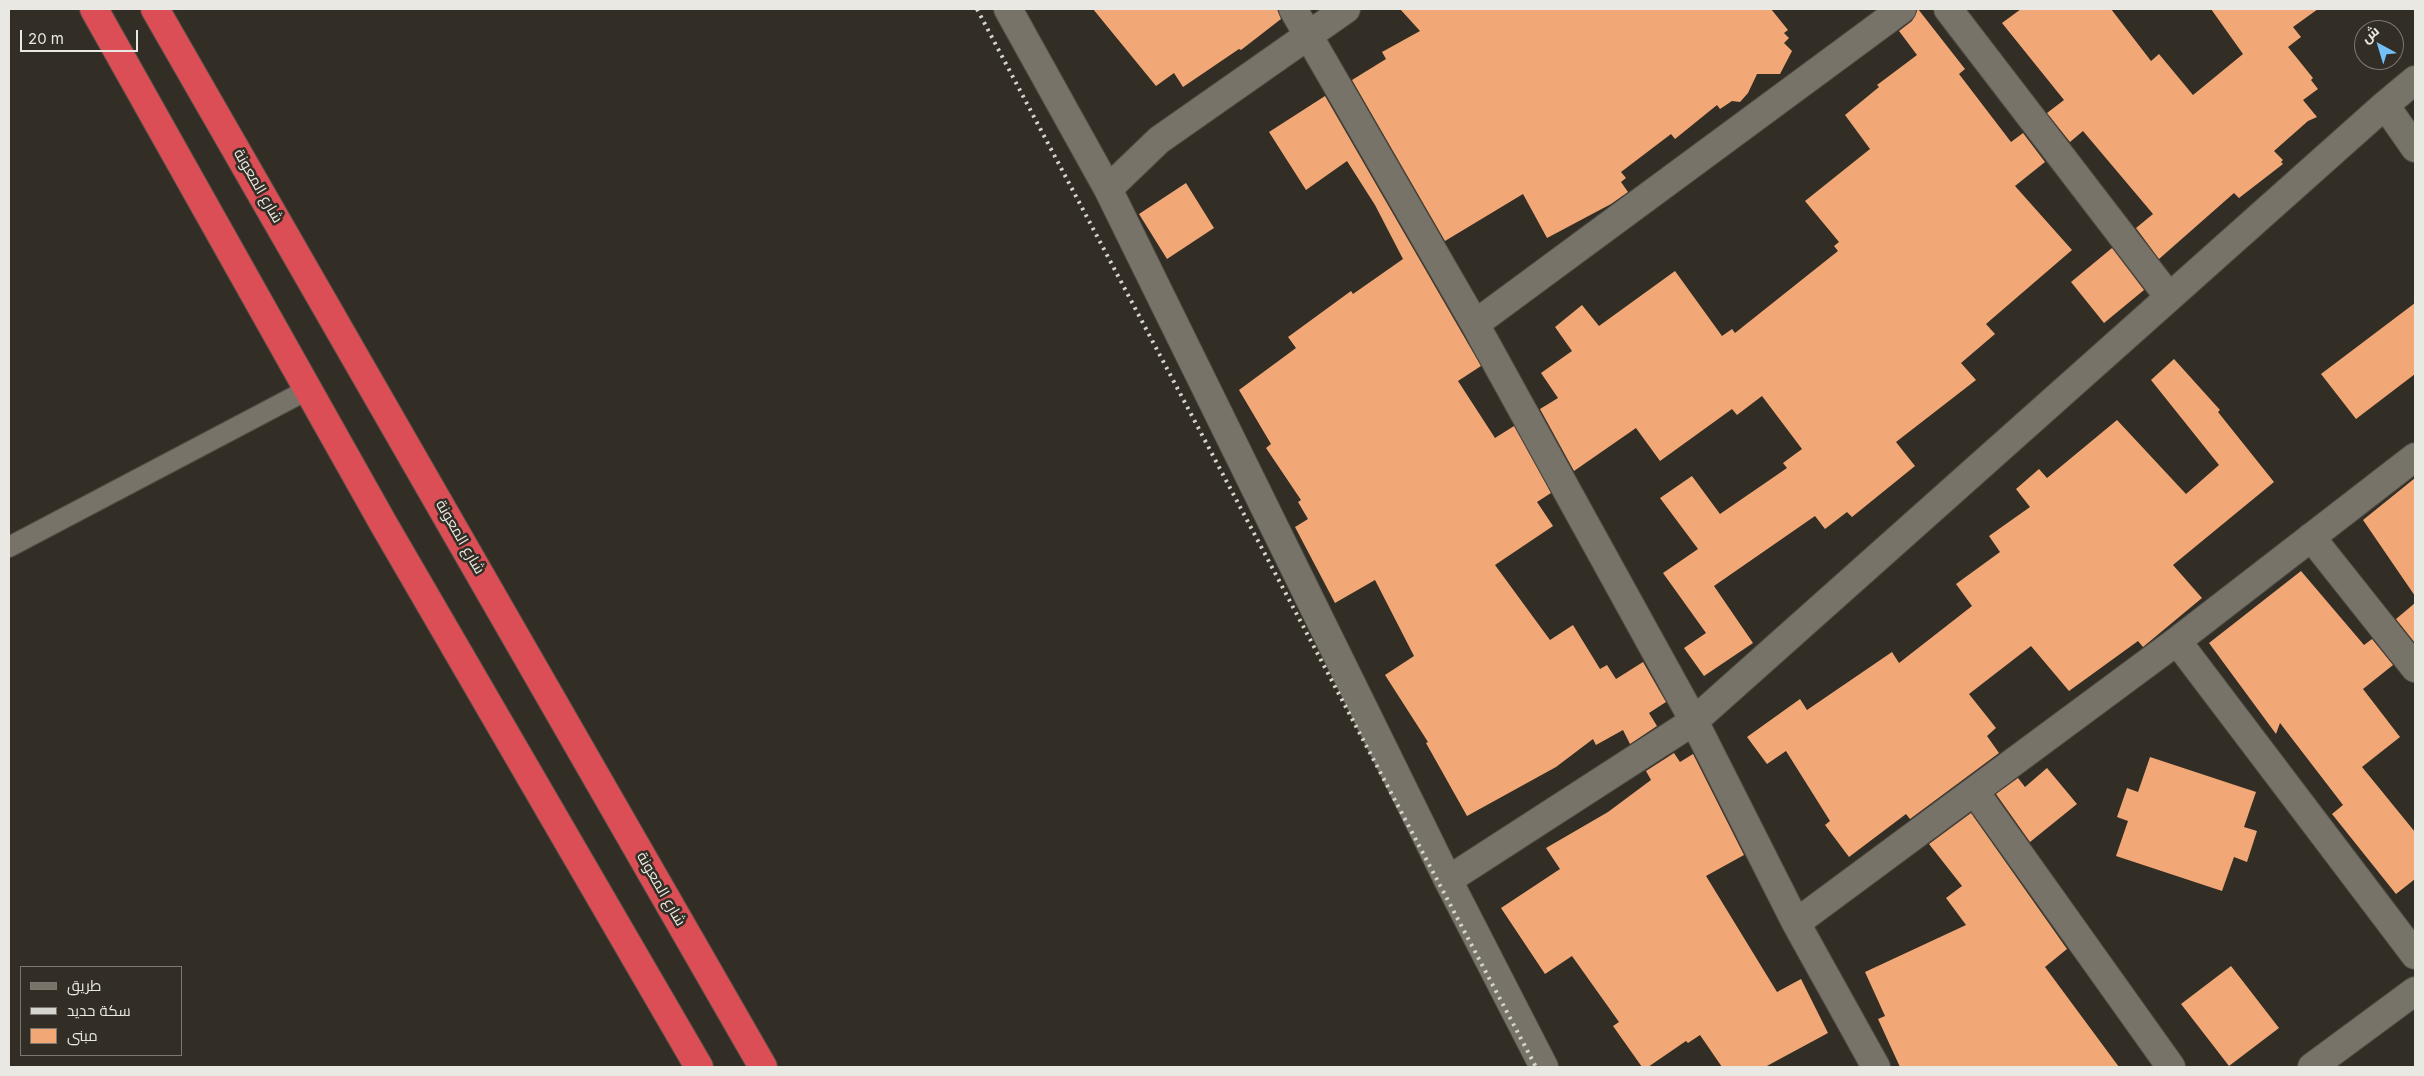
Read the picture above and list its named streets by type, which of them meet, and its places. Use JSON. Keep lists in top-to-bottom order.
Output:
{
  "streets": {
    "highway": ["شارع المعونة"]
  },
  "legend": ["طريق", "سكة حديد", "مبنى"],
  "scale_bar": "20 m",
  "north": "top left"
}
